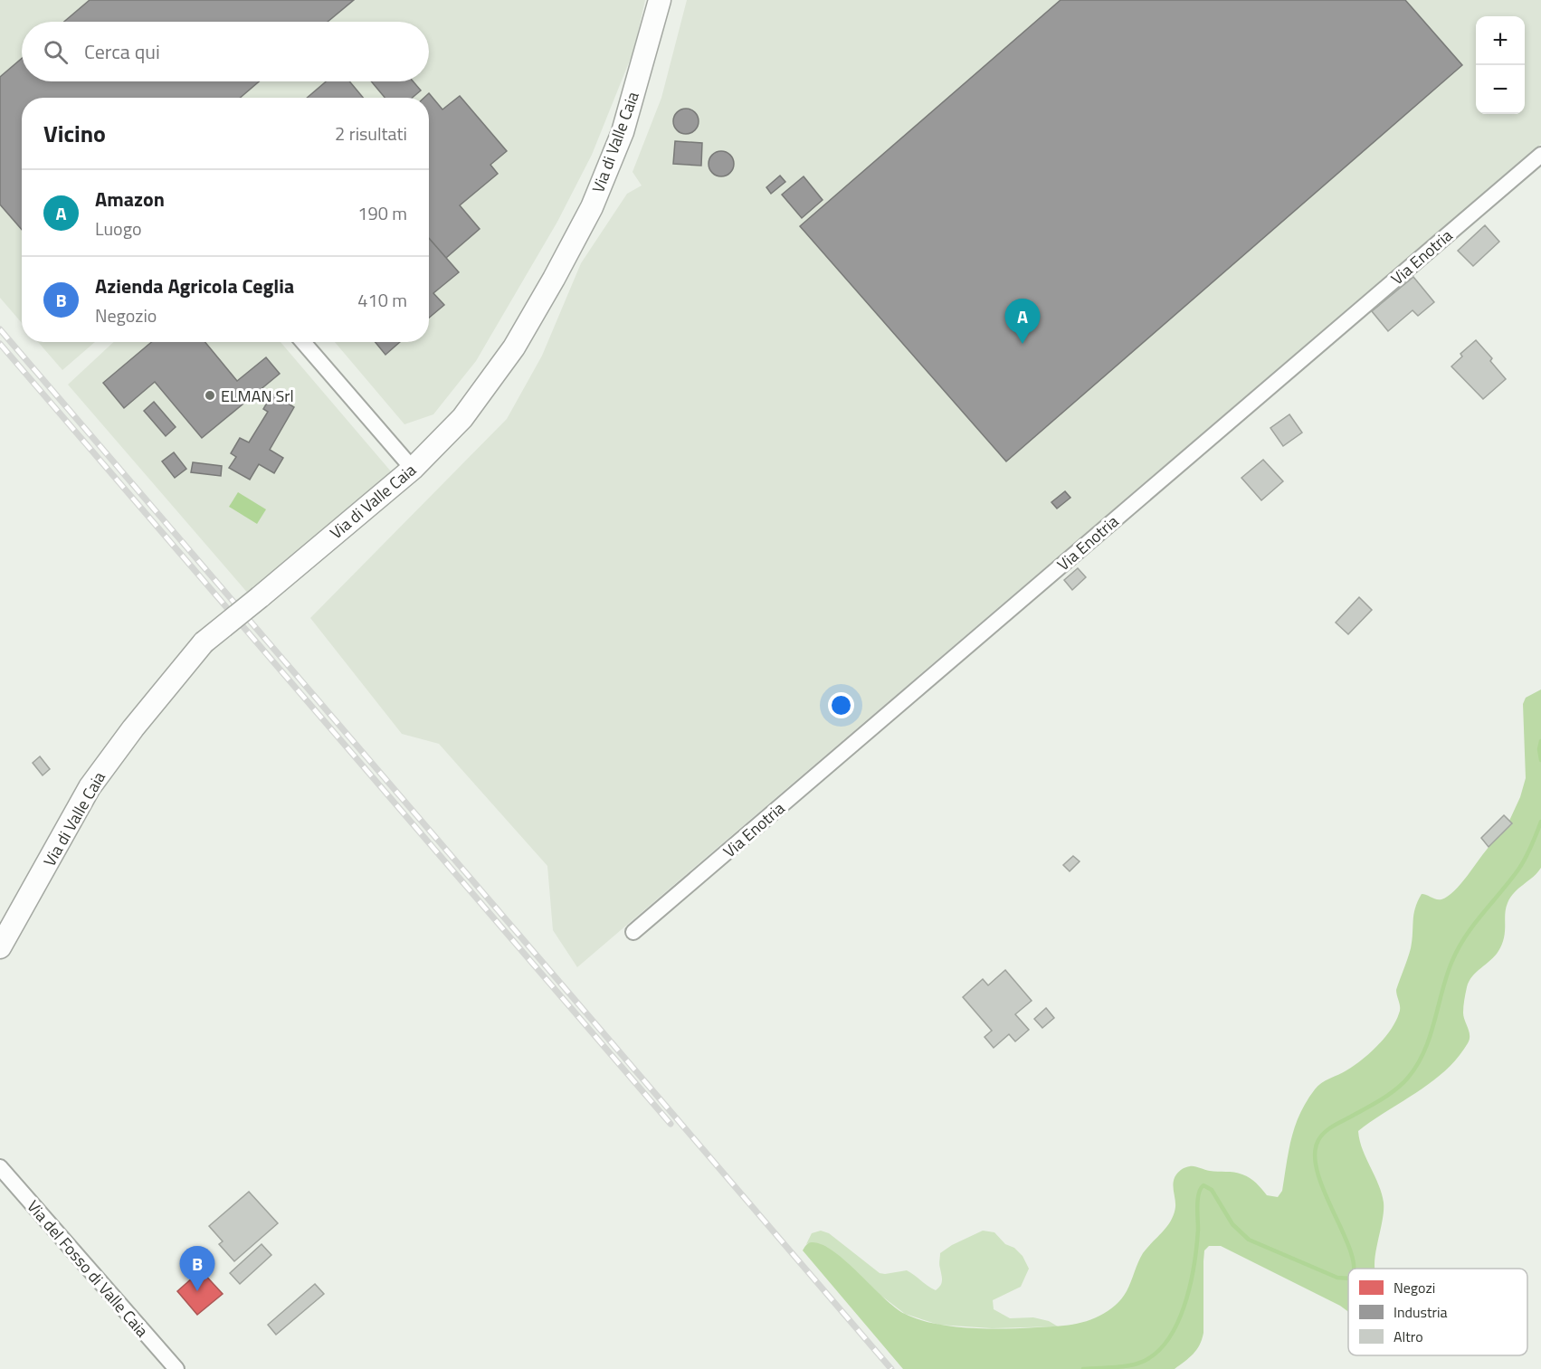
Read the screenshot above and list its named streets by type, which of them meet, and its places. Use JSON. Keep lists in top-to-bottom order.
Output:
{
  "streets": {
    "street": ["Via di Valle Caia", "Via Enotria", "Via del Fosso di Valle Caia"]
  },
  "places": ["ELMAN Srl"],
  "legend": ["Negozi", "Industria", "Altro"],
  "page": {
    "map_buttons": ["+", "−"],
    "search": "Cerca qui",
    "heading": ["Vicino", "2 risultati"],
    "list": [
      {
        "mark": "A",
        "name": "Amazon",
        "note": "Luogo",
        "value": "190 m"
      },
      {
        "mark": "B",
        "name": "Azienda Agricola Ceglia",
        "note": "Negozio",
        "value": "410 m"
      }
    ],
    "pins": ["A", "B"]
  }
}
